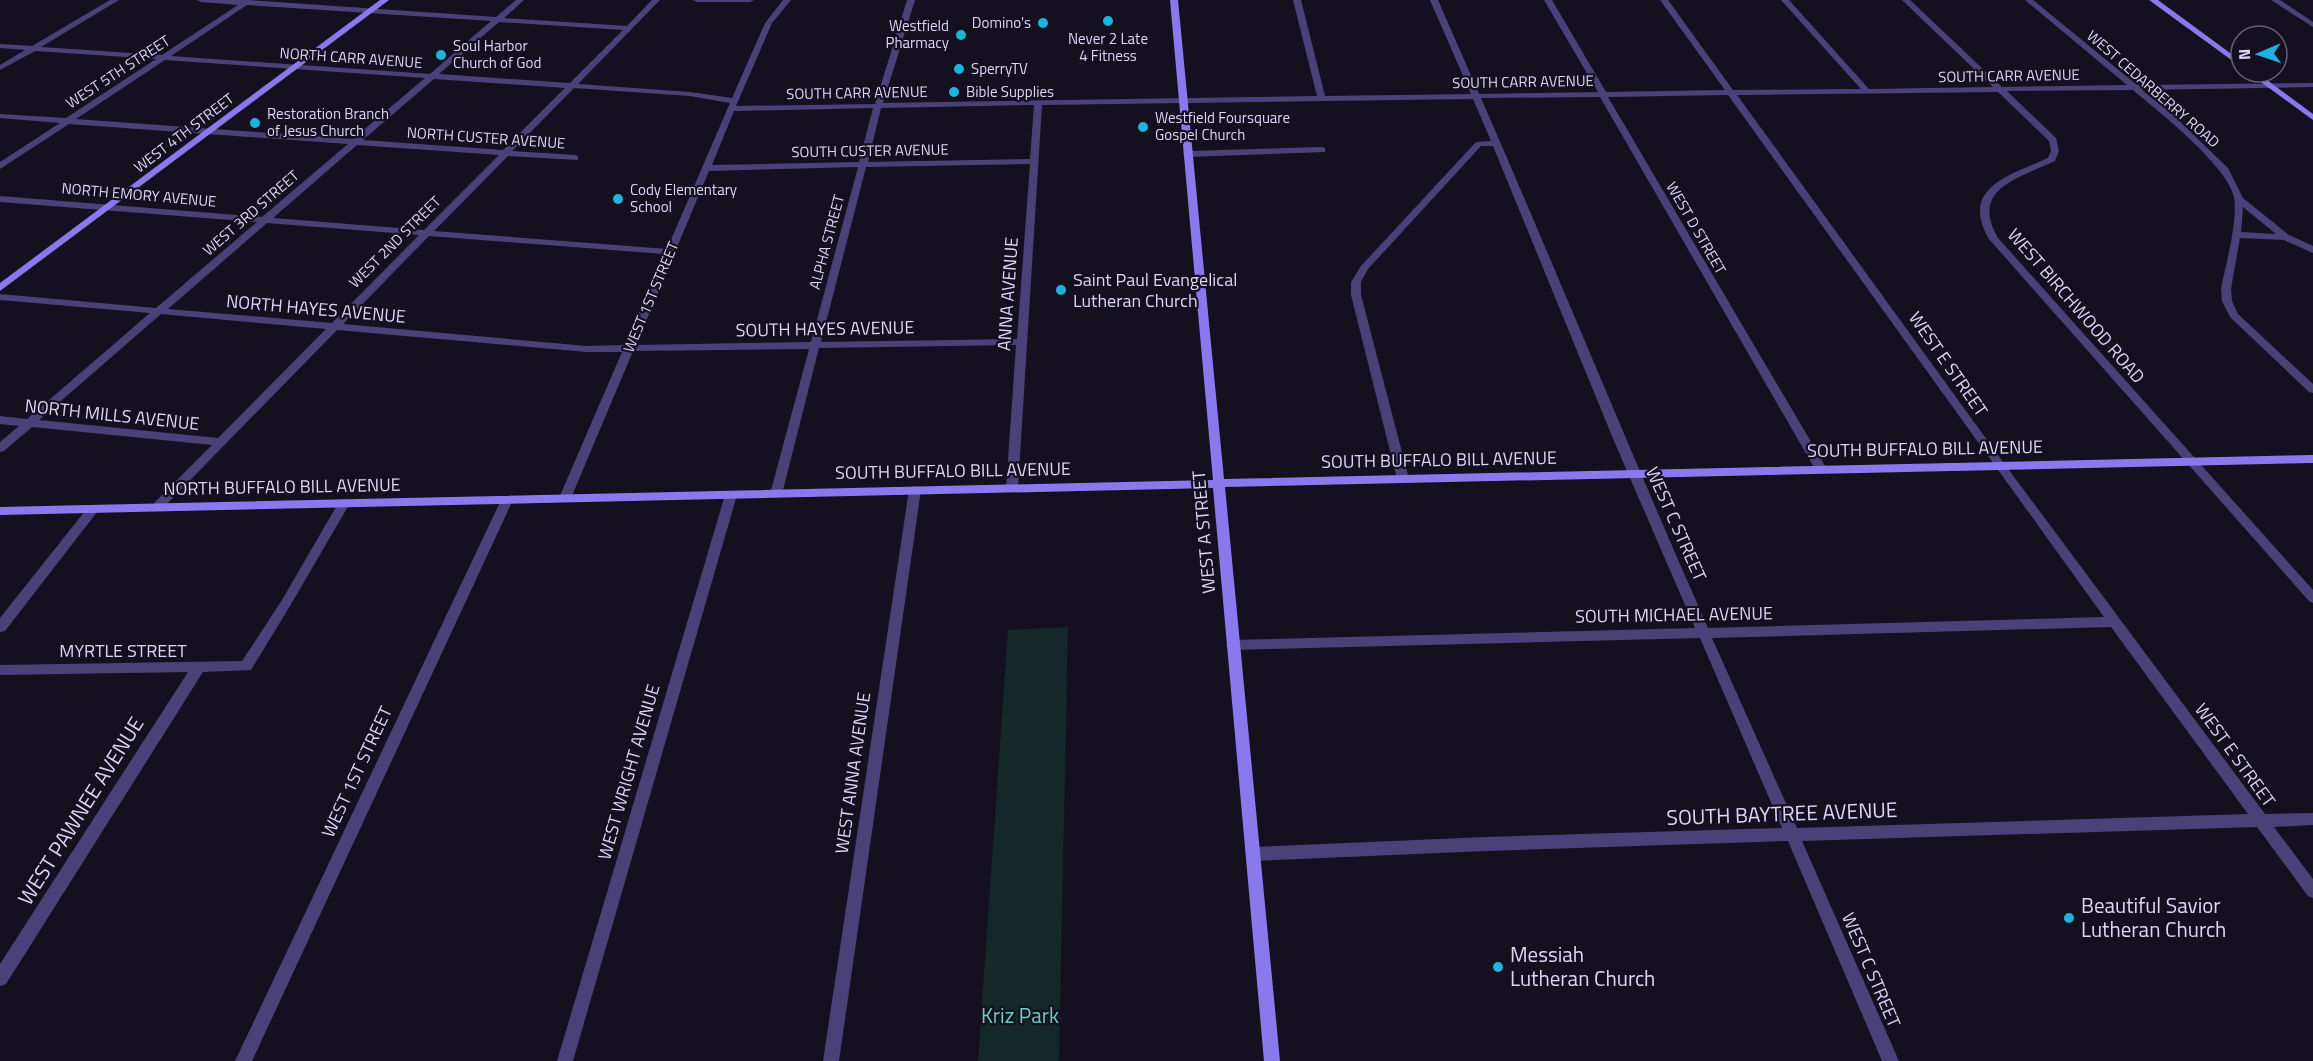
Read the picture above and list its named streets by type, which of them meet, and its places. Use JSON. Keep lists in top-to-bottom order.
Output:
{
  "streets": {
    "main road": [
      "WEST 4TH STREET",
      "SOUTH BUFFALO BILL AVENUE",
      "NORTH BUFFALO BILL AVENUE",
      "WEST A STREET"
    ],
    "street": [
      "NORTH CARR AVENUE",
      "WEST 5TH STREET",
      "SOUTH CARR AVENUE",
      "WEST CEDARBERRY ROAD",
      "NORTH CUSTER AVENUE",
      "SOUTH CUSTER AVENUE",
      "NORTH EMORY AVENUE",
      "WEST 3RD STREET",
      "WEST D STREET",
      "WEST 2ND STREET",
      "ALPHA STREET",
      "ANNA AVENUE",
      "WEST 1ST STREET",
      "WEST BIRCHWOOD ROAD",
      "NORTH HAYES AVENUE",
      "SOUTH HAYES AVENUE",
      "WEST E STREET",
      "NORTH MILLS AVENUE",
      "WEST C STREET",
      "SOUTH MICHAEL AVENUE",
      "MYRTLE STREET",
      "WEST WRIGHT AVENUE",
      "WEST ANNA AVENUE",
      "WEST PAWNEE AVENUE",
      "SOUTH BAYTREE AVENUE"
    ]
  },
  "crossings": [
    ["NORTH CARR AVENUE", "WEST 5TH STREET"],
    ["NORTH CARR AVENUE", "SOUTH CARR AVENUE"],
    ["NORTH CARR AVENUE", "WEST 4TH STREET"],
    ["NORTH CARR AVENUE", "WEST 3RD STREET"],
    ["NORTH CARR AVENUE", "WEST 2ND STREET"],
    ["NORTH CARR AVENUE", "WEST 1ST STREET"],
    ["WEST 5TH STREET", "NORTH CUSTER AVENUE"],
    ["SOUTH CARR AVENUE", "WEST CEDARBERRY ROAD"],
    ["SOUTH CARR AVENUE", "WEST D STREET"],
    ["SOUTH CARR AVENUE", "ALPHA STREET"],
    ["SOUTH CARR AVENUE", "ANNA AVENUE"],
    ["SOUTH CARR AVENUE", "WEST 1ST STREET"],
    ["SOUTH CARR AVENUE", "WEST BIRCHWOOD ROAD"],
    ["SOUTH CARR AVENUE", "WEST E STREET"],
    ["SOUTH CARR AVENUE", "WEST C STREET"],
    ["SOUTH CARR AVENUE", "WEST A STREET"],
    ["WEST 4TH STREET", "NORTH CUSTER AVENUE"],
    ["WEST 4TH STREET", "NORTH EMORY AVENUE"],
    ["NORTH CUSTER AVENUE", "WEST 3RD STREET"],
    ["NORTH CUSTER AVENUE", "WEST 2ND STREET"],
    ["SOUTH CUSTER AVENUE", "ALPHA STREET"],
    ["SOUTH CUSTER AVENUE", "ANNA AVENUE"],
    ["SOUTH CUSTER AVENUE", "WEST 1ST STREET"],
    ["NORTH EMORY AVENUE", "WEST 3RD STREET"],
    ["NORTH EMORY AVENUE", "WEST 2ND STREET"],
    ["NORTH EMORY AVENUE", "WEST 1ST STREET"],
    ["WEST 3RD STREET", "NORTH HAYES AVENUE"],
    ["WEST 3RD STREET", "NORTH MILLS AVENUE"],
    ["WEST D STREET", "SOUTH BUFFALO BILL AVENUE"],
    ["WEST 2ND STREET", "NORTH HAYES AVENUE"],
    ["WEST 2ND STREET", "NORTH MILLS AVENUE"],
    ["WEST 2ND STREET", "NORTH BUFFALO BILL AVENUE"],
    ["ALPHA STREET", "SOUTH HAYES AVENUE"],
    ["ALPHA STREET", "SOUTH BUFFALO BILL AVENUE"],
    ["ANNA AVENUE", "SOUTH HAYES AVENUE"],
    ["ANNA AVENUE", "SOUTH BUFFALO BILL AVENUE"],
    ["WEST 1ST STREET", "NORTH HAYES AVENUE"],
    ["WEST 1ST STREET", "SOUTH HAYES AVENUE"],
    ["WEST 1ST STREET", "SOUTH BUFFALO BILL AVENUE"],
    ["WEST 1ST STREET", "NORTH BUFFALO BILL AVENUE"],
    ["WEST BIRCHWOOD ROAD", "SOUTH BUFFALO BILL AVENUE"],
    ["NORTH HAYES AVENUE", "SOUTH HAYES AVENUE"],
    ["WEST E STREET", "SOUTH BUFFALO BILL AVENUE"],
    ["WEST E STREET", "SOUTH MICHAEL AVENUE"],
    ["WEST E STREET", "SOUTH BAYTREE AVENUE"],
    ["SOUTH BUFFALO BILL AVENUE", "NORTH BUFFALO BILL AVENUE"],
    ["SOUTH BUFFALO BILL AVENUE", "WEST C STREET"],
    ["SOUTH BUFFALO BILL AVENUE", "WEST A STREET"],
    ["SOUTH BUFFALO BILL AVENUE", "WEST WRIGHT AVENUE"],
    ["SOUTH BUFFALO BILL AVENUE", "WEST ANNA AVENUE"],
    ["NORTH BUFFALO BILL AVENUE", "MYRTLE STREET"],
    ["WEST C STREET", "SOUTH MICHAEL AVENUE"],
    ["WEST C STREET", "SOUTH BAYTREE AVENUE"],
    ["WEST A STREET", "SOUTH MICHAEL AVENUE"],
    ["WEST A STREET", "SOUTH BAYTREE AVENUE"],
    ["MYRTLE STREET", "WEST PAWNEE AVENUE"]
  ],
  "parks": ["Kriz Park"],
  "places": [
    "Never 2 Late 4 Fitness",
    "Domino's",
    "Westfield Pharmacy",
    "Soul Harbor Church of God",
    "SperryTV",
    "Bible Supplies",
    "Restoration Branch of Jesus Church",
    "Westfield Foursquare Gospel Church",
    "Cody Elementary School",
    "Saint Paul Evangelical Lutheran Church",
    "Beautiful Savior Lutheran Church",
    "Messiah Lutheran Church"
  ],
  "north": "left"
}
